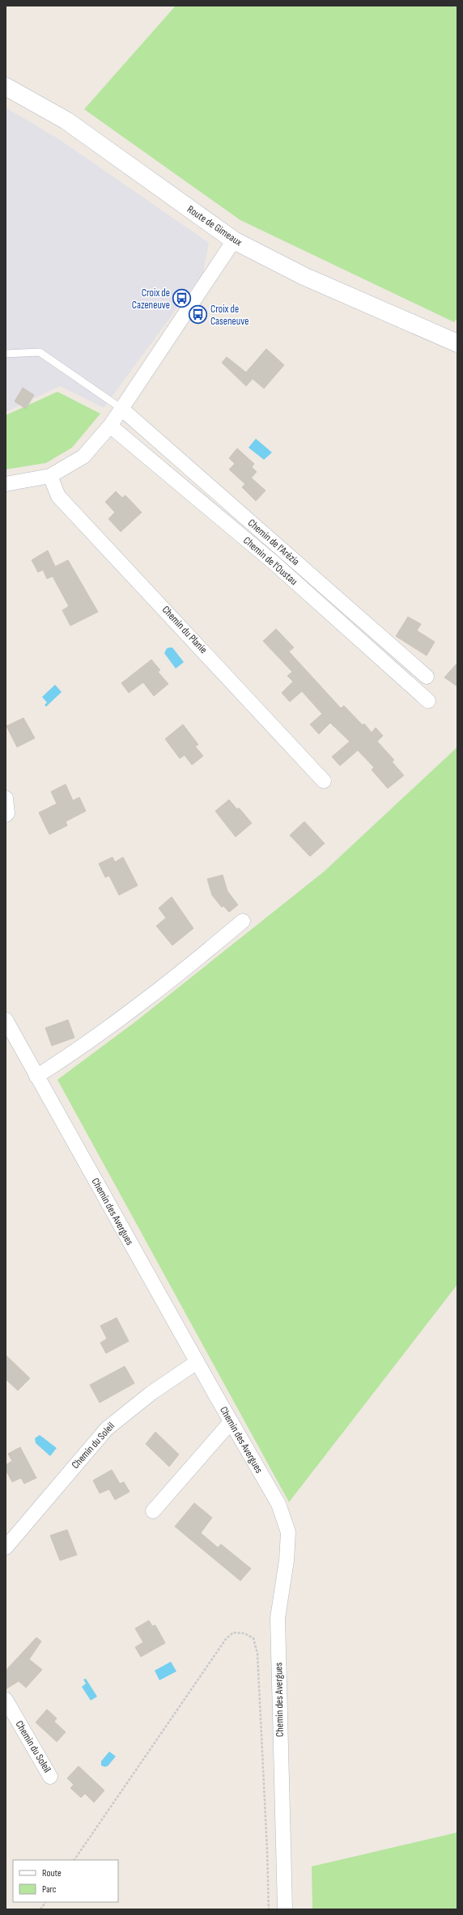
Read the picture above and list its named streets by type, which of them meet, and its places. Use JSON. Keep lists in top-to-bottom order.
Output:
{
  "streets": {
    "street": [
      "Route de Gimeaux",
      "Chemin de l'Arézia",
      "Chemin de l'Oustau",
      "Chemin du Planie",
      "Chemin des Avergues",
      "Chemin du Soleil"
    ]
  },
  "crossings": [
    ["Chemin des Avergues", "Chemin du Soleil"]
  ],
  "places": {
    "bus stop": ["Croix de Cazeneuve", "Croix de Caseneuve"]
  },
  "legend": ["Route", "Parc"]
}
